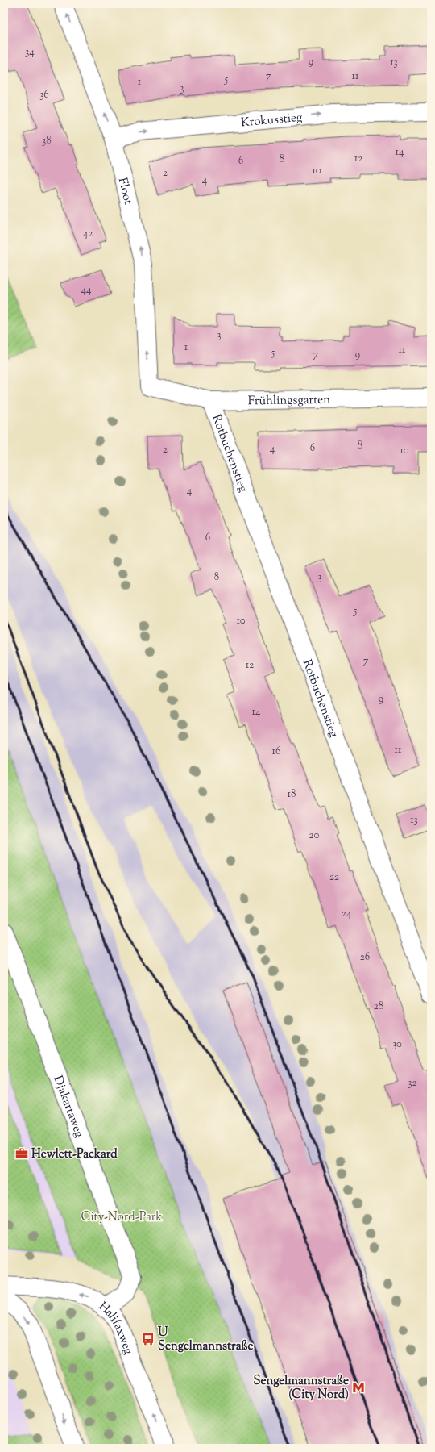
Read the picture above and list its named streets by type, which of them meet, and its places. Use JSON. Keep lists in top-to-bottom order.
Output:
{
  "streets": {
    "street": [
      "Krokusstieg",
      "Floot",
      "Frühlingsgarten",
      "Rotbuchenstieg",
      "Djakartaweg",
      "Halifaxweg"
    ]
  },
  "crossings": [
    ["Krokusstieg", "Floot"],
    ["Floot", "Frühlingsgarten"],
    ["Frühlingsgarten", "Rotbuchenstieg"],
    ["Djakartaweg", "Halifaxweg"]
  ],
  "one_way": ["Krokusstieg", "Floot"],
  "parks": ["City-Nord-Park"],
  "places": {
    "office": ["Hewlett-Packard"],
    "bus stop": ["U Sengelmannstraße"],
    "metro station": ["Sengelmannstraße (City Nord)"]
  },
  "house_numbers": [
    "34",
    "9",
    "13",
    "7",
    "11",
    "5",
    "1",
    "3",
    "36",
    "38",
    "14",
    "12",
    "8",
    "6",
    "10",
    "2",
    "4",
    "42",
    "44",
    "3",
    "1",
    "11",
    "5",
    "7",
    "9",
    "8",
    "6",
    "4",
    "2",
    "10",
    "4",
    "6",
    "8",
    "3",
    "5",
    "10",
    "7",
    "12",
    "9",
    "14",
    "11",
    "16",
    "18",
    "13",
    "20",
    "22",
    "24",
    "26",
    "28",
    "30",
    "32"
  ]
}
